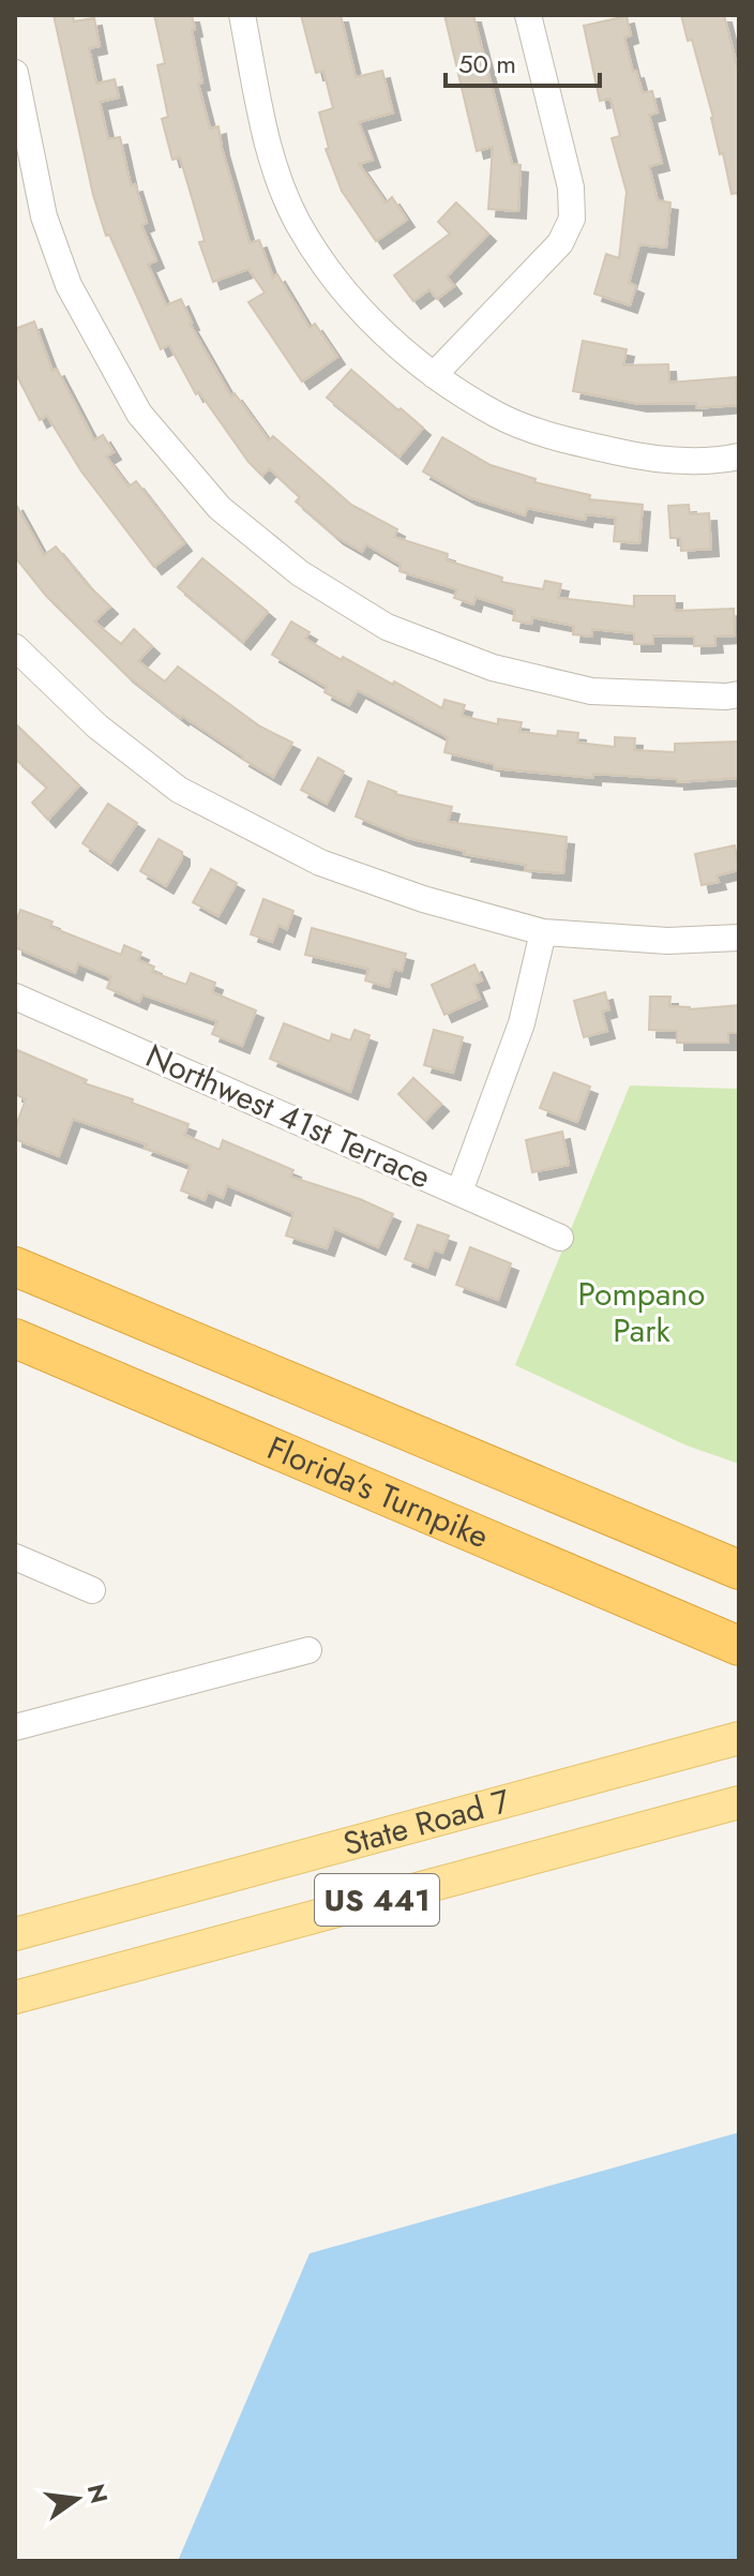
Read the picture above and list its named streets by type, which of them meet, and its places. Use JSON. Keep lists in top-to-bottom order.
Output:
{
  "streets": {
    "highway": ["Florida's Turnpike"],
    "main road": ["State Road 7", "US 441"],
    "street": ["Northwest 41st Terrace"]
  },
  "parks": ["Pompano Park"],
  "scale_bar": "50 m",
  "north": "right"
}
